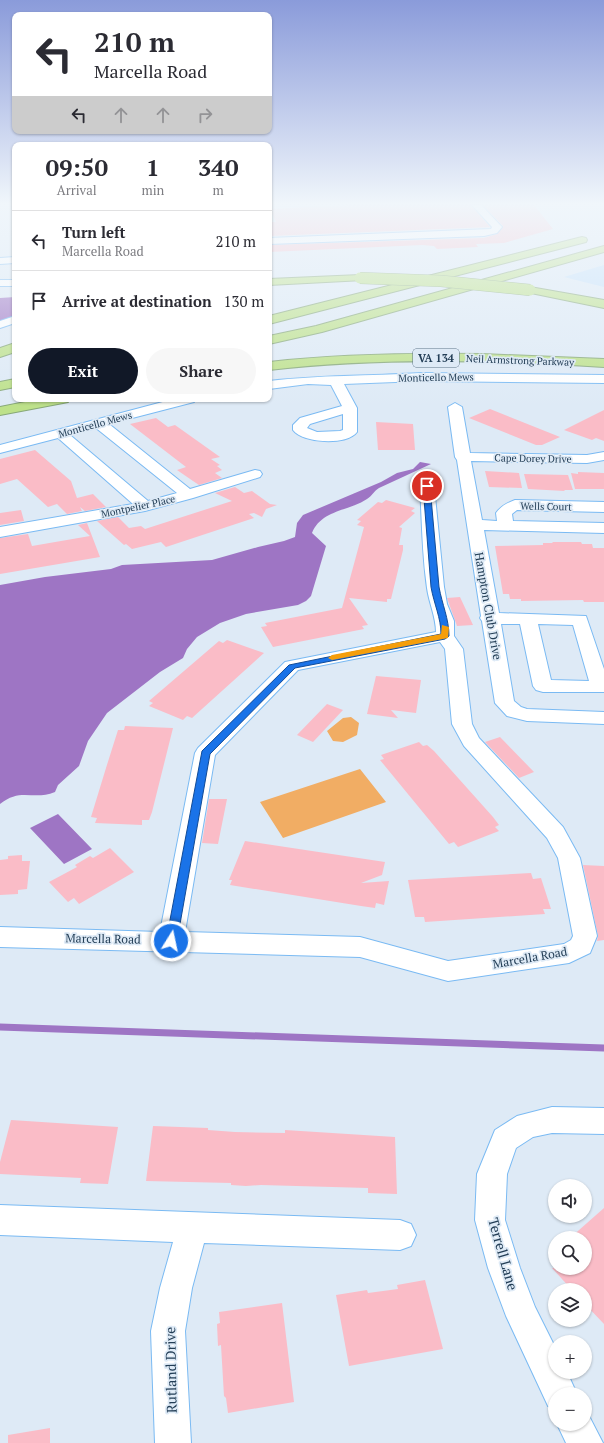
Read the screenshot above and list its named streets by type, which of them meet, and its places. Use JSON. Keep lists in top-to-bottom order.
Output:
{
  "streets": {
    "highway": ["VA 134", "Neil Armstrong Parkway"],
    "street": [
      "Monticello Mews",
      "Cape Dorey Drive",
      "Montpelier Place",
      "Wells Court",
      "Hampton Club Drive",
      "Marcella Road",
      "Terrell Lane",
      "Rutland Drive"
    ]
  },
  "crossings": [
    ["Monticello Mews", "Montpelier Place"],
    ["Cape Dorey Drive", "Hampton Club Drive"],
    ["Wells Court", "Hampton Club Drive"]
  ],
  "page": {
    "turn": ["210 m", "Marcella Road"],
    "eta": [
      "09:50",
      "Arrival",
      "1",
      "min",
      "340",
      "m"
    ],
    "list": [
      {
        "name": "Turn left",
        "note": "Marcella Road",
        "value": "210 m"
      },
      {
        "name": "Arrive at destination",
        "value": "130 m"
      }
    ],
    "buttons": ["Exit", "Share"],
    "map_buttons": ["+", "−"]
  }
}
